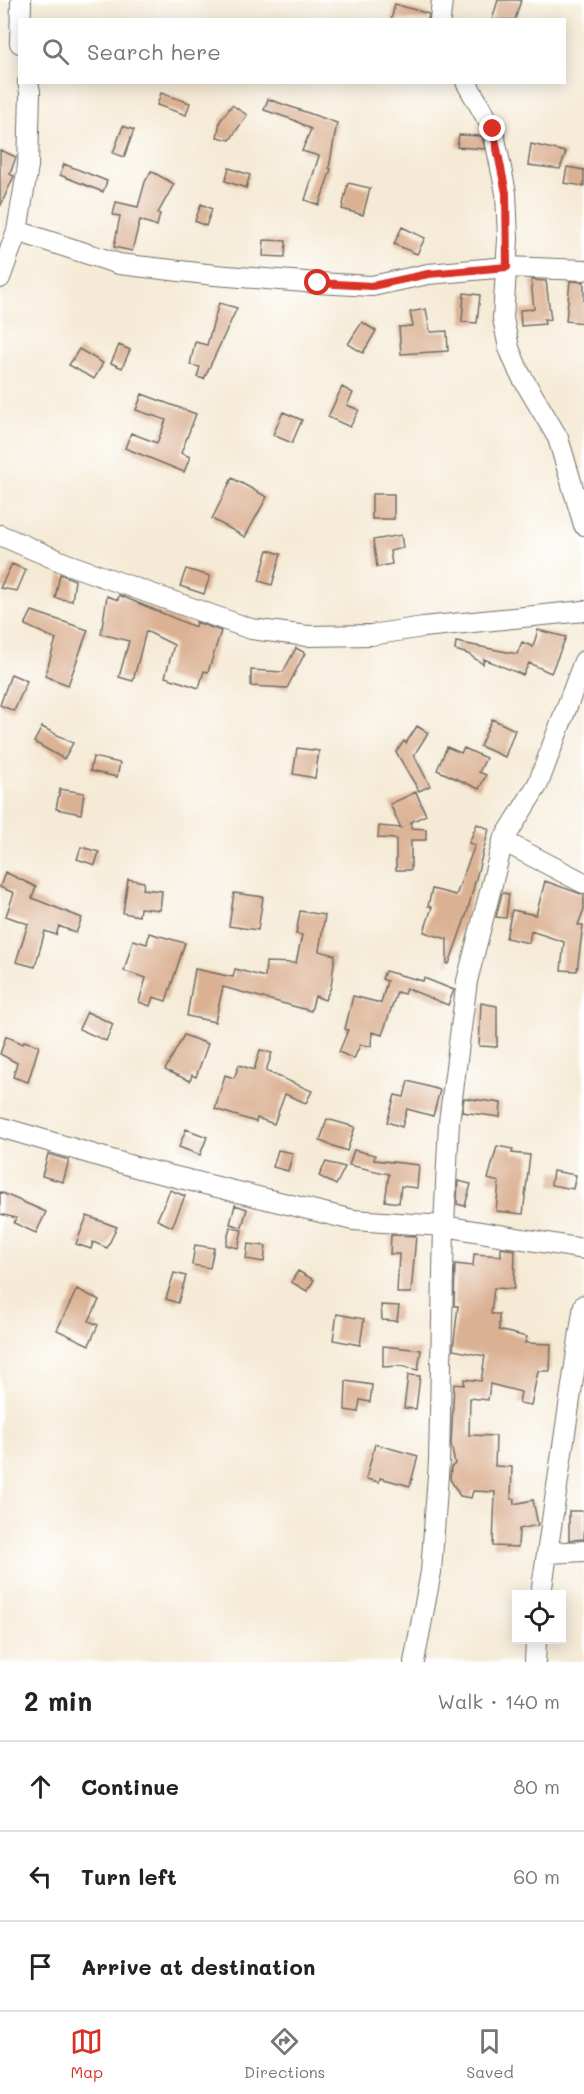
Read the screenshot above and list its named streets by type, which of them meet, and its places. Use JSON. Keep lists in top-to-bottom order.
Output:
{
  "page": {
    "search": "Search here",
    "heading": ["2 min", "Walk · 140 m"],
    "list": [
      ["Continue", "80 m"],
      ["Turn left", "60 m"],
      "Arrive at destination"
    ],
    "nav": ["Map", "Directions", "Saved"]
  }
}
